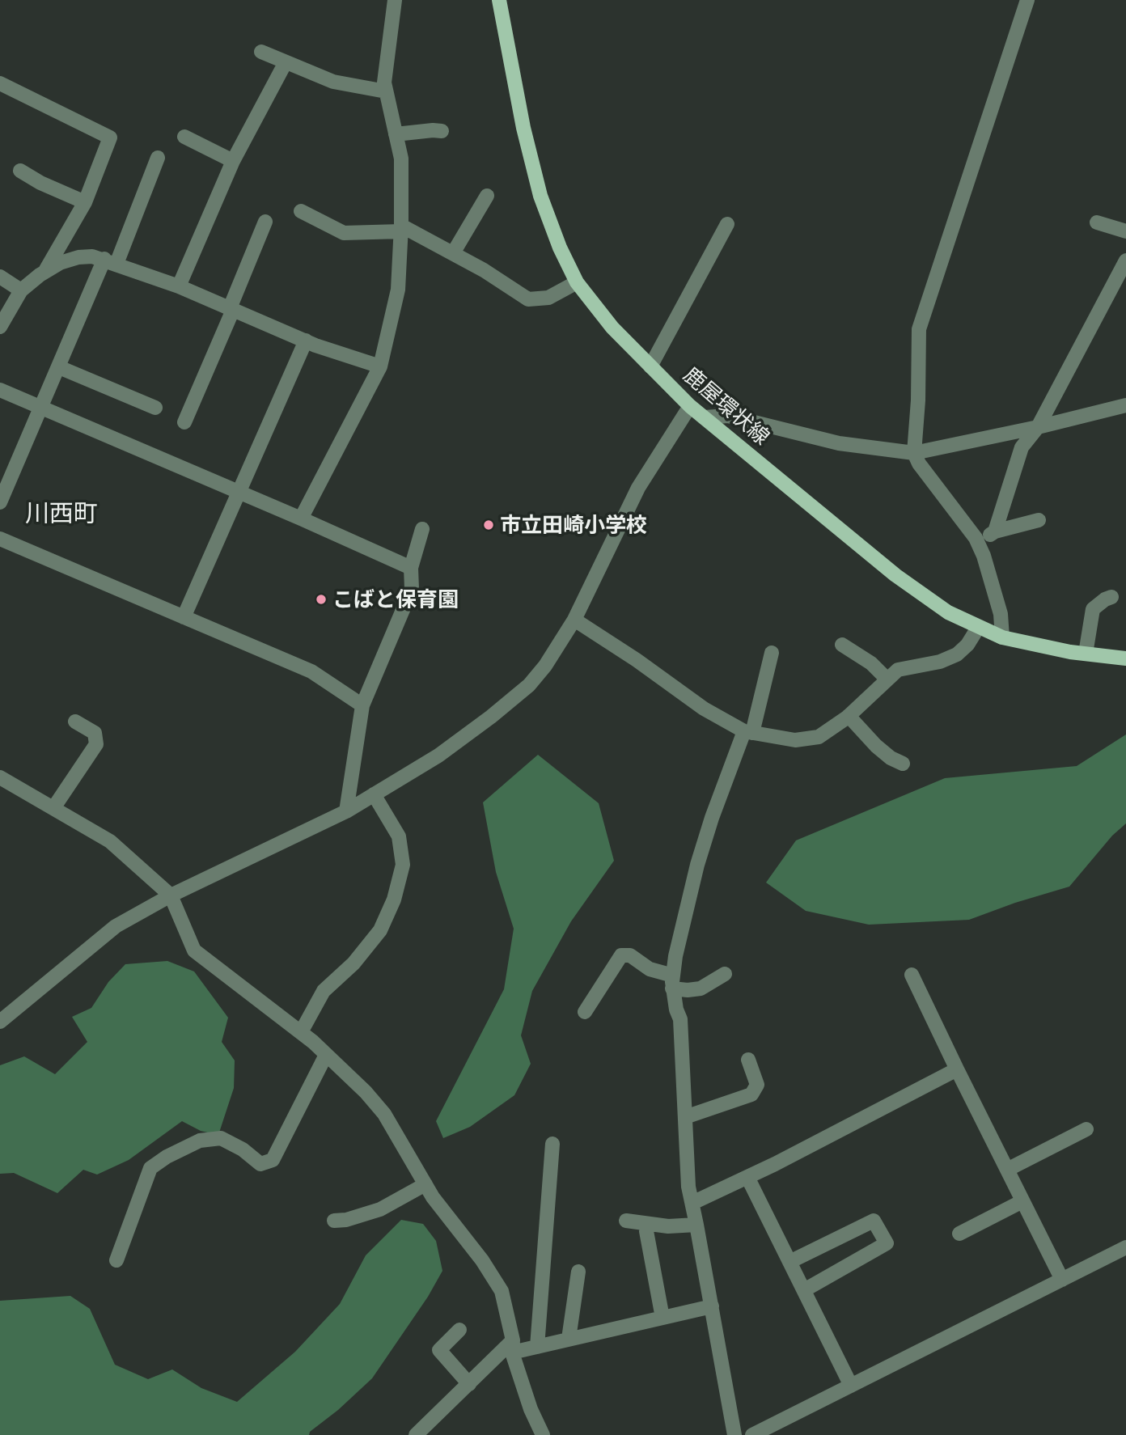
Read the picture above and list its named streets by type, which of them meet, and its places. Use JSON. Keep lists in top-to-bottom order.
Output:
{
  "streets": {
    "main road": ["鹿屋環状線"]
  },
  "districts": ["川西町"],
  "places": ["市立田崎小学校", "こばと保育園"]
}
